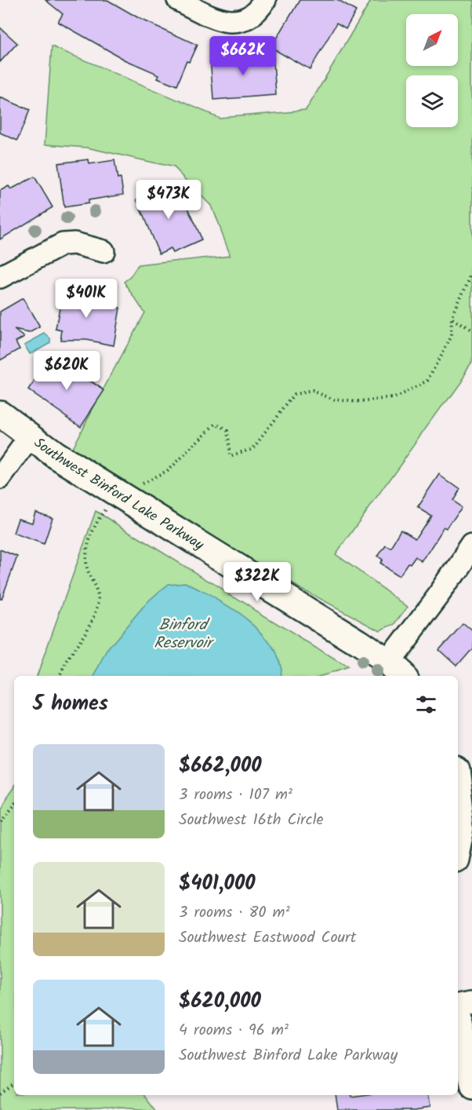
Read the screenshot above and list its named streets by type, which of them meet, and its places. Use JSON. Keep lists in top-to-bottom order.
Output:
{
  "streets": {
    "street": ["Southwest Binford Lake Parkway"]
  },
  "water": ["Binford Reservoir"],
  "north": "top right",
  "page": {
    "price": [
      "$662K",
      "$473K",
      "$401K",
      "$620K",
      "$322K"
    ],
    "heading": "5 homes",
    "list": [
      {
        "name": "$662,000",
        "note": "3 rooms · 107 m² · Southwest 16th Circle"
      },
      {
        "name": "$401,000",
        "note": "3 rooms · 80 m² · Southwest Eastwood Court"
      },
      {
        "name": "$620,000",
        "note": "4 rooms · 96 m² · Southwest Binford Lake Parkway"
      }
    ]
  }
}
